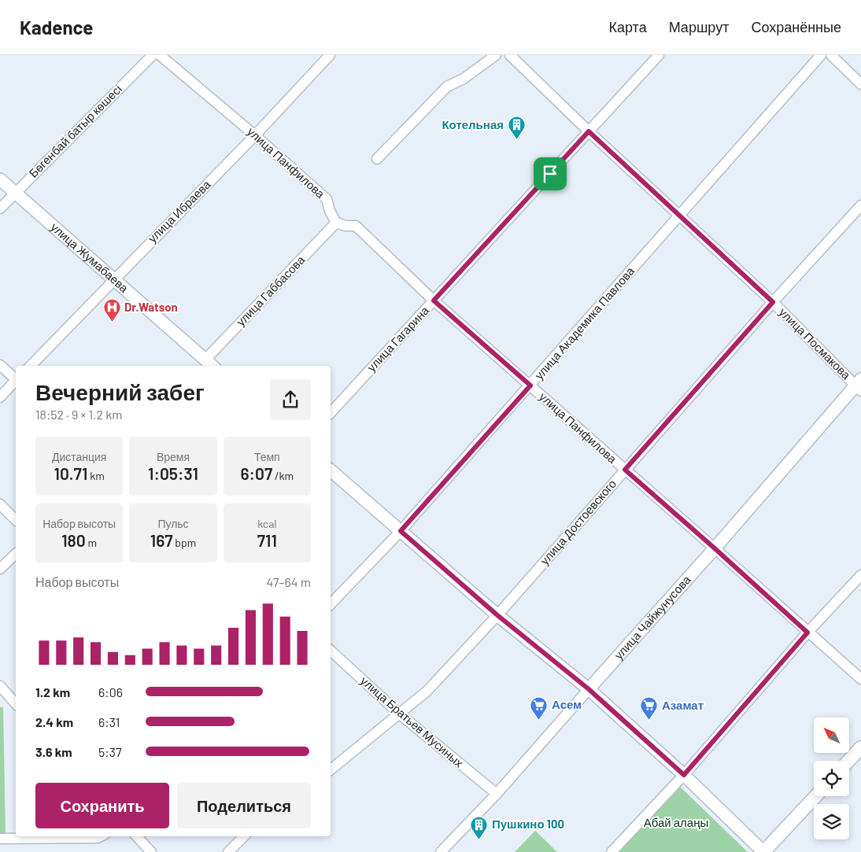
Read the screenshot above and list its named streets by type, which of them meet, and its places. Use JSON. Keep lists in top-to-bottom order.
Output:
{
  "streets": {
    "street": [
      "Бөгенбай батыр көшесі",
      "улица Панфилова",
      "улица Ибраева",
      "улица Жумабаева",
      "улица Габбасова",
      "улица Академика Павлова",
      "улица Гагарина",
      "улица Посмакова",
      "улица Достоевского",
      "улица Чайжунусова",
      "улица Братьев Мусиных"
    ]
  },
  "crossings": [
    ["Бөгенбай батыр көшесі", "улица Жумабаева"],
    ["улица Панфилова", "улица Ибраева"],
    ["улица Панфилова", "улица Габбасова"],
    ["улица Панфилова", "улица Академика Павлова"],
    ["улица Панфилова", "улица Гагарина"],
    ["улица Панфилова", "улица Достоевского"],
    ["улица Панфилова", "улица Чайжунусова"],
    ["улица Ибраева", "улица Жумабаева"],
    ["улица Жумабаева", "улица Габбасова"],
    ["улица Академика Павлова", "улица Посмакова"],
    ["улица Гагарина", "улица Посмакова"],
    ["улица Посмакова", "улица Достоевского"],
    ["улица Посмакова", "улица Чайжунусова"],
    ["улица Достоевского", "улица Братьев Мусиных"],
    ["улица Чайжунусова", "улица Братьев Мусиных"]
  ],
  "parks": ["Абай алаңы"],
  "places": {
    "building": ["Котельная", "Пушкино 100"],
    "hospital": ["Dr.Watson"],
    "supermarket": ["Асем", "Азамат"]
  },
  "north": "top left",
  "page": {
    "header": "Kadence",
    "nav": ["Карта", "Маршрут", "Сохранённые"],
    "heading": ["Вечерний забег", "18:52 · 9 × 1.2 km"],
    "stats": [
      ["Дистанция", "10.71 km"],
      ["Время", "1:05:31"],
      ["Темп", "6:07 /km"],
      ["Набор высоты", "180 m"],
      ["Пульс", "167 bpm"],
      ["kcal", "711"]
    ],
    "chart": ["Набор высоты", "47–64 m"],
    "list": [
      {
        "name": "1.2 km",
        "note": "6:06"
      },
      {
        "name": "2.4 km",
        "note": "6:31"
      },
      {
        "name": "3.6 km",
        "note": "5:37"
      }
    ],
    "buttons": ["Сохранить", "Поделиться"]
  }
}
